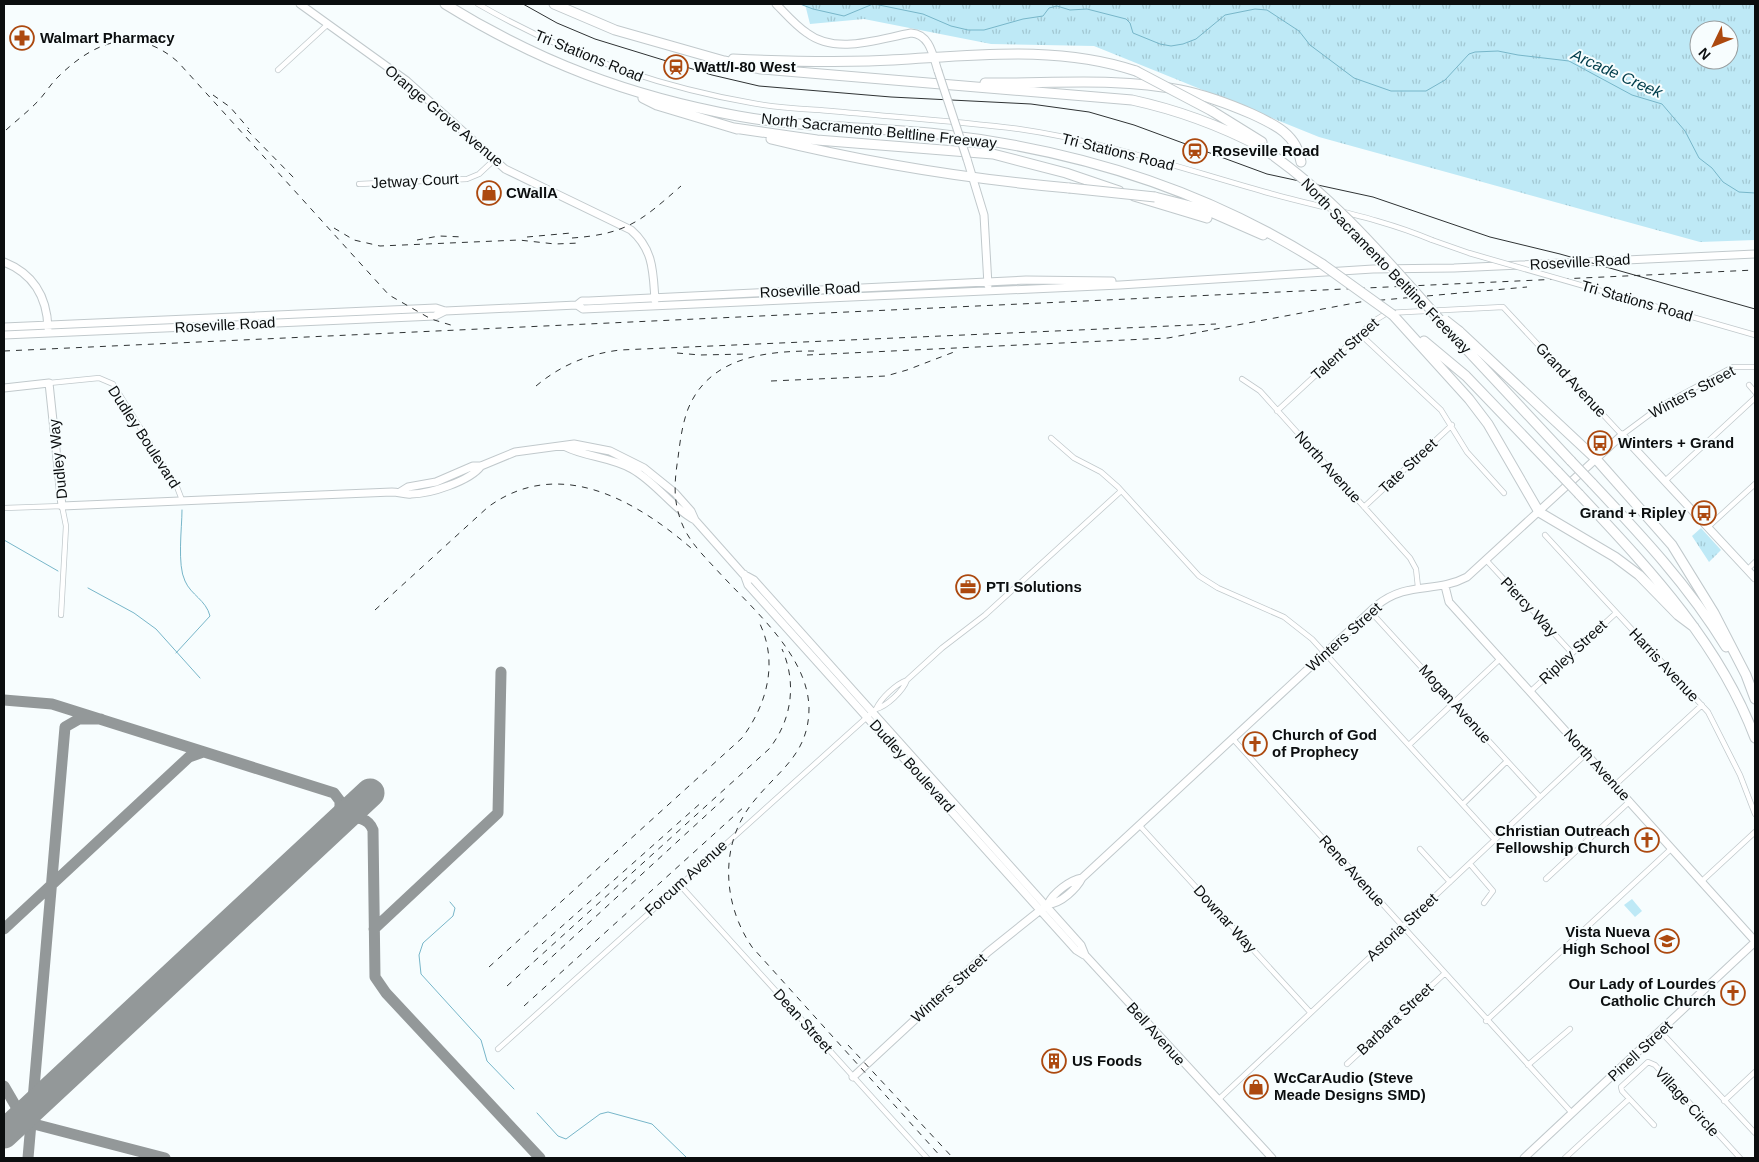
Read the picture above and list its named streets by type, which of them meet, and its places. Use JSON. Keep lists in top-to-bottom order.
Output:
{
  "streets": {
    "highway": ["North Sacramento Beltline Freeway"],
    "main road": [
      "Orange Grove Avenue",
      "Roseville Road",
      "Grand Avenue",
      "Winters Street",
      "Dudley Boulevard",
      "Dudley Way",
      "North Avenue",
      "Bell Avenue",
      "Pinell Street"
    ],
    "street": [
      "Tri Stations Road",
      "Jetway Court",
      "Talent Street",
      "Tate Street",
      "Piercy Way",
      "Ripley Street",
      "Harris Avenue",
      "Mogan Avenue",
      "Rene Avenue",
      "Forcum Avenue",
      "Downar Way",
      "Astoria Street",
      "Barbara Street",
      "Dean Street",
      "Village Circle"
    ]
  },
  "crossings": [
    ["Orange Grove Avenue", "Jetway Court"],
    ["Orange Grove Avenue", "Roseville Road"],
    ["Talent Street", "Grand Avenue"],
    ["Talent Street", "North Avenue"],
    ["Grand Avenue", "Winters Street"],
    ["Winters Street", "Dudley Boulevard"],
    ["Winters Street", "North Avenue"],
    ["Winters Street", "Piercy Way"],
    ["Winters Street", "Mogan Avenue"],
    ["Winters Street", "Rene Avenue"],
    ["Winters Street", "Downar Way"],
    ["Winters Street", "Dean Street"],
    ["Dudley Boulevard", "Dudley Way"],
    ["Dudley Boulevard", "Forcum Avenue"],
    ["Dudley Boulevard", "Bell Avenue"],
    ["Tate Street", "North Avenue"],
    ["North Avenue", "Ripley Street"],
    ["North Avenue", "Astoria Street"],
    ["North Avenue", "Pinell Street"],
    ["Piercy Way", "Ripley Street"],
    ["Ripley Street", "Harris Avenue"],
    ["Mogan Avenue", "Astoria Street"],
    ["Rene Avenue", "Astoria Street"],
    ["Rene Avenue", "Barbara Street"],
    ["Rene Avenue", "Pinell Street"],
    ["Forcum Avenue", "Dean Street"],
    ["Downar Way", "Astoria Street"],
    ["Astoria Street", "Bell Avenue"]
  ],
  "water": ["Arcade Creek"],
  "places": {
    "pharmacy": ["Walmart Pharmacy"],
    "station": ["Watt/I-80 West", "Roseville Road"],
    "shop": ["CWallA", "WcCarAudio (Steve Meade Designs SMD)"],
    "bus stop": ["Winters + Grand", "Grand + Ripley"],
    "office": ["PTI Solutions"],
    "church": ["Church of God of Prophecy", "Christian Outreach Fellowship Church", "Our Lady of Lourdes Catholic Church"],
    "school or university": ["Vista Nueva High School"],
    "building": ["US Foods"]
  },
  "north": "bottom left"
}
